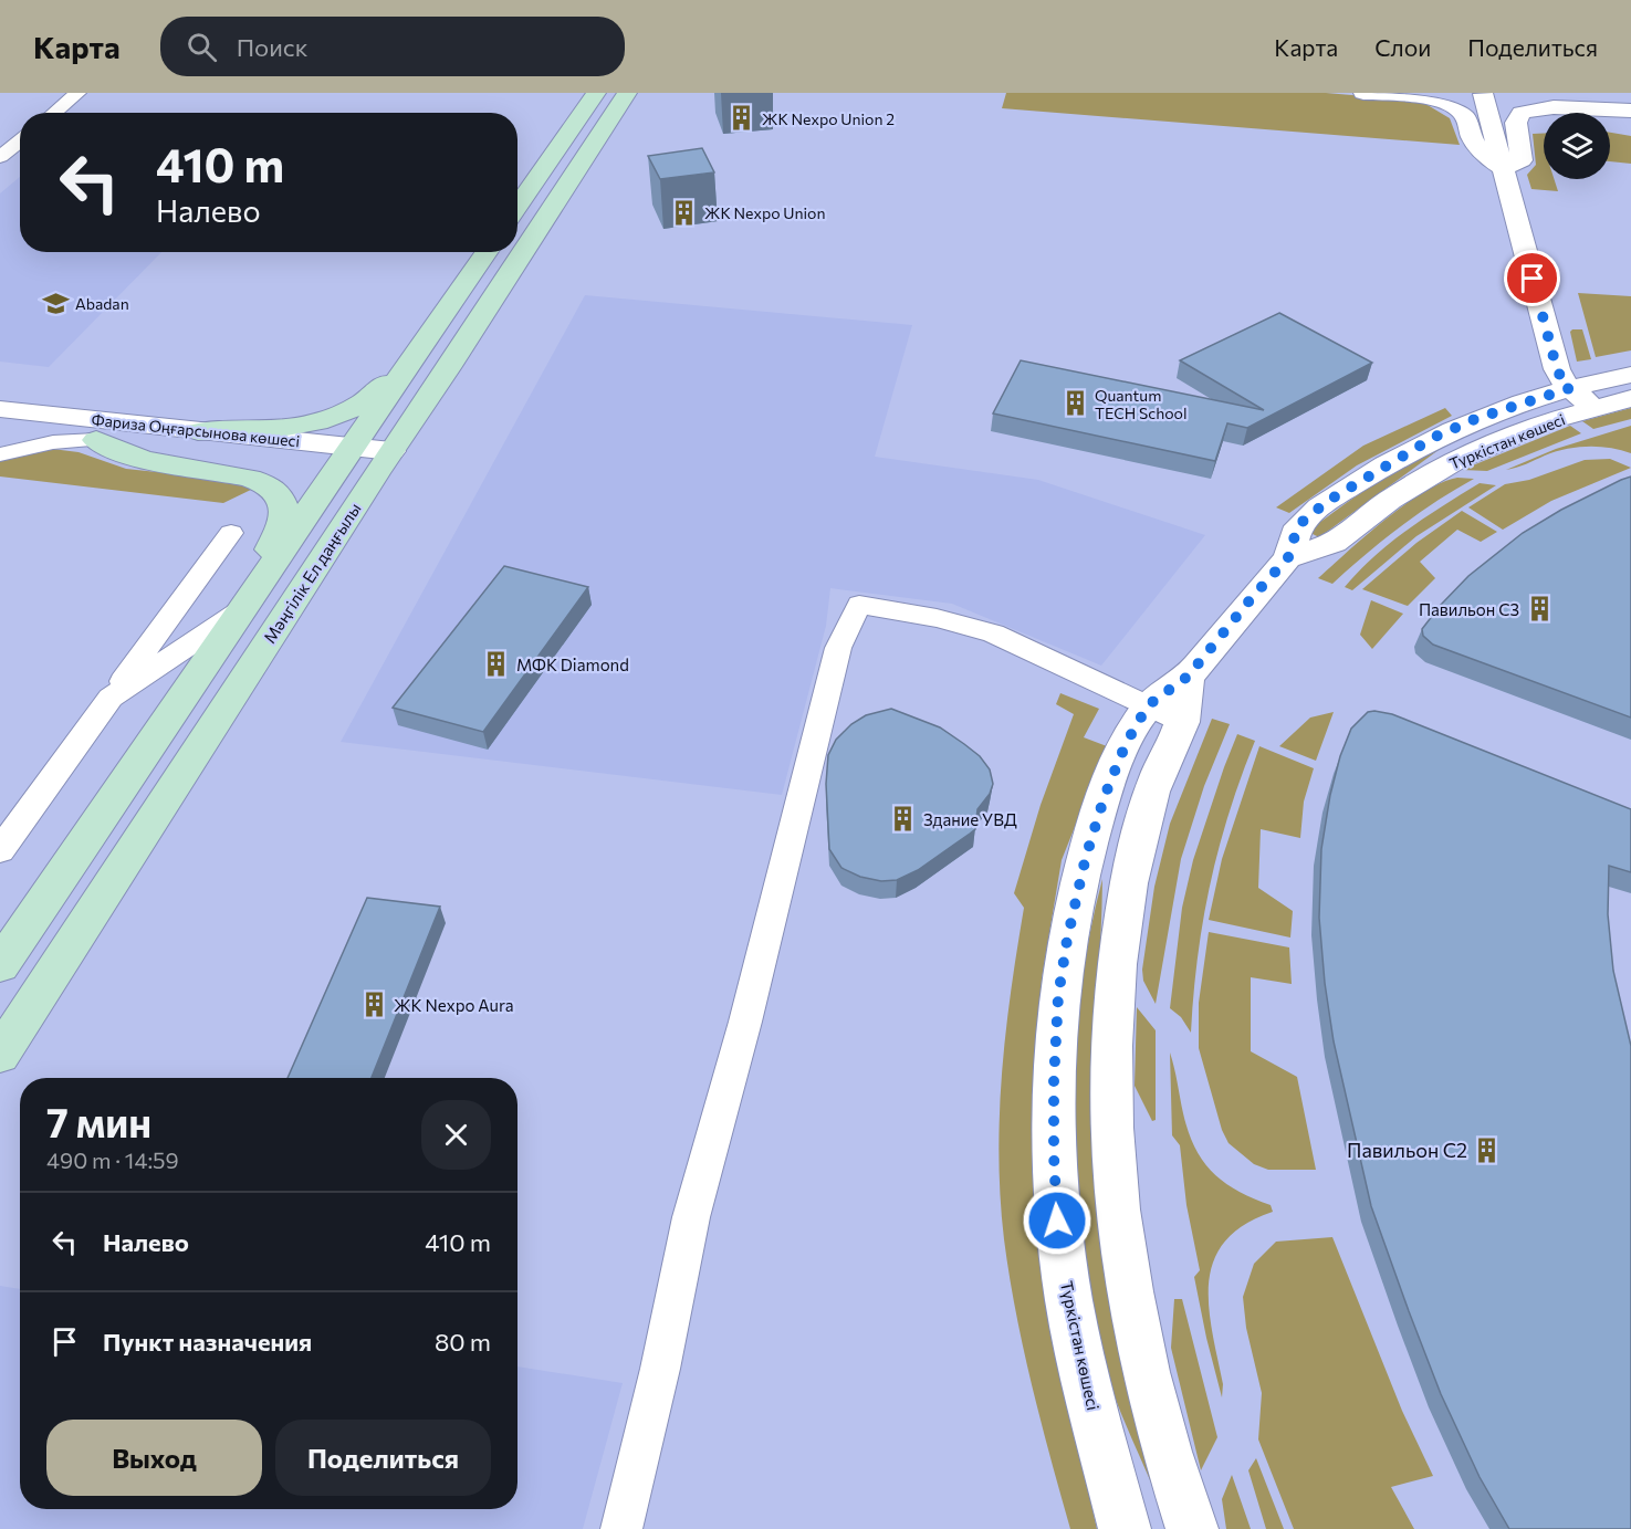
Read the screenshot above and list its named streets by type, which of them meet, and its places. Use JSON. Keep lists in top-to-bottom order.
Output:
{
  "streets": {
    "main road": ["Мәңгілік Ел даңғылы"],
    "street": ["Фариза Оңғарсынова көшесі", "Түркістан көшесі"]
  },
  "crossings": [
    ["Фариза Оңғарсынова көшесі", "Мәңгілік Ел даңғылы"]
  ],
  "places": {
    "building": [
      "ЖК Nexpo Union 2",
      "ЖК Nexpo Union",
      "Quantum TECH School",
      "Павильон С3",
      "МФК Diamond",
      "Здание УВД",
      "ЖК Nexpo Aura",
      "Павильон С2"
    ],
    "school or university": ["Abadan"]
  },
  "page": {
    "header": "Карта",
    "search": "Поиск",
    "nav": ["Карта", "Слои", "Поделиться"],
    "turn": ["410 m", "Налево"],
    "heading": ["7 мин", "490 m · 14:59"],
    "list": [
      {
        "name": "Налево",
        "value": "410 m"
      },
      {
        "name": "Пункт назначения",
        "value": "80 m"
      }
    ],
    "buttons": ["Выход", "Поделиться"]
  }
}
